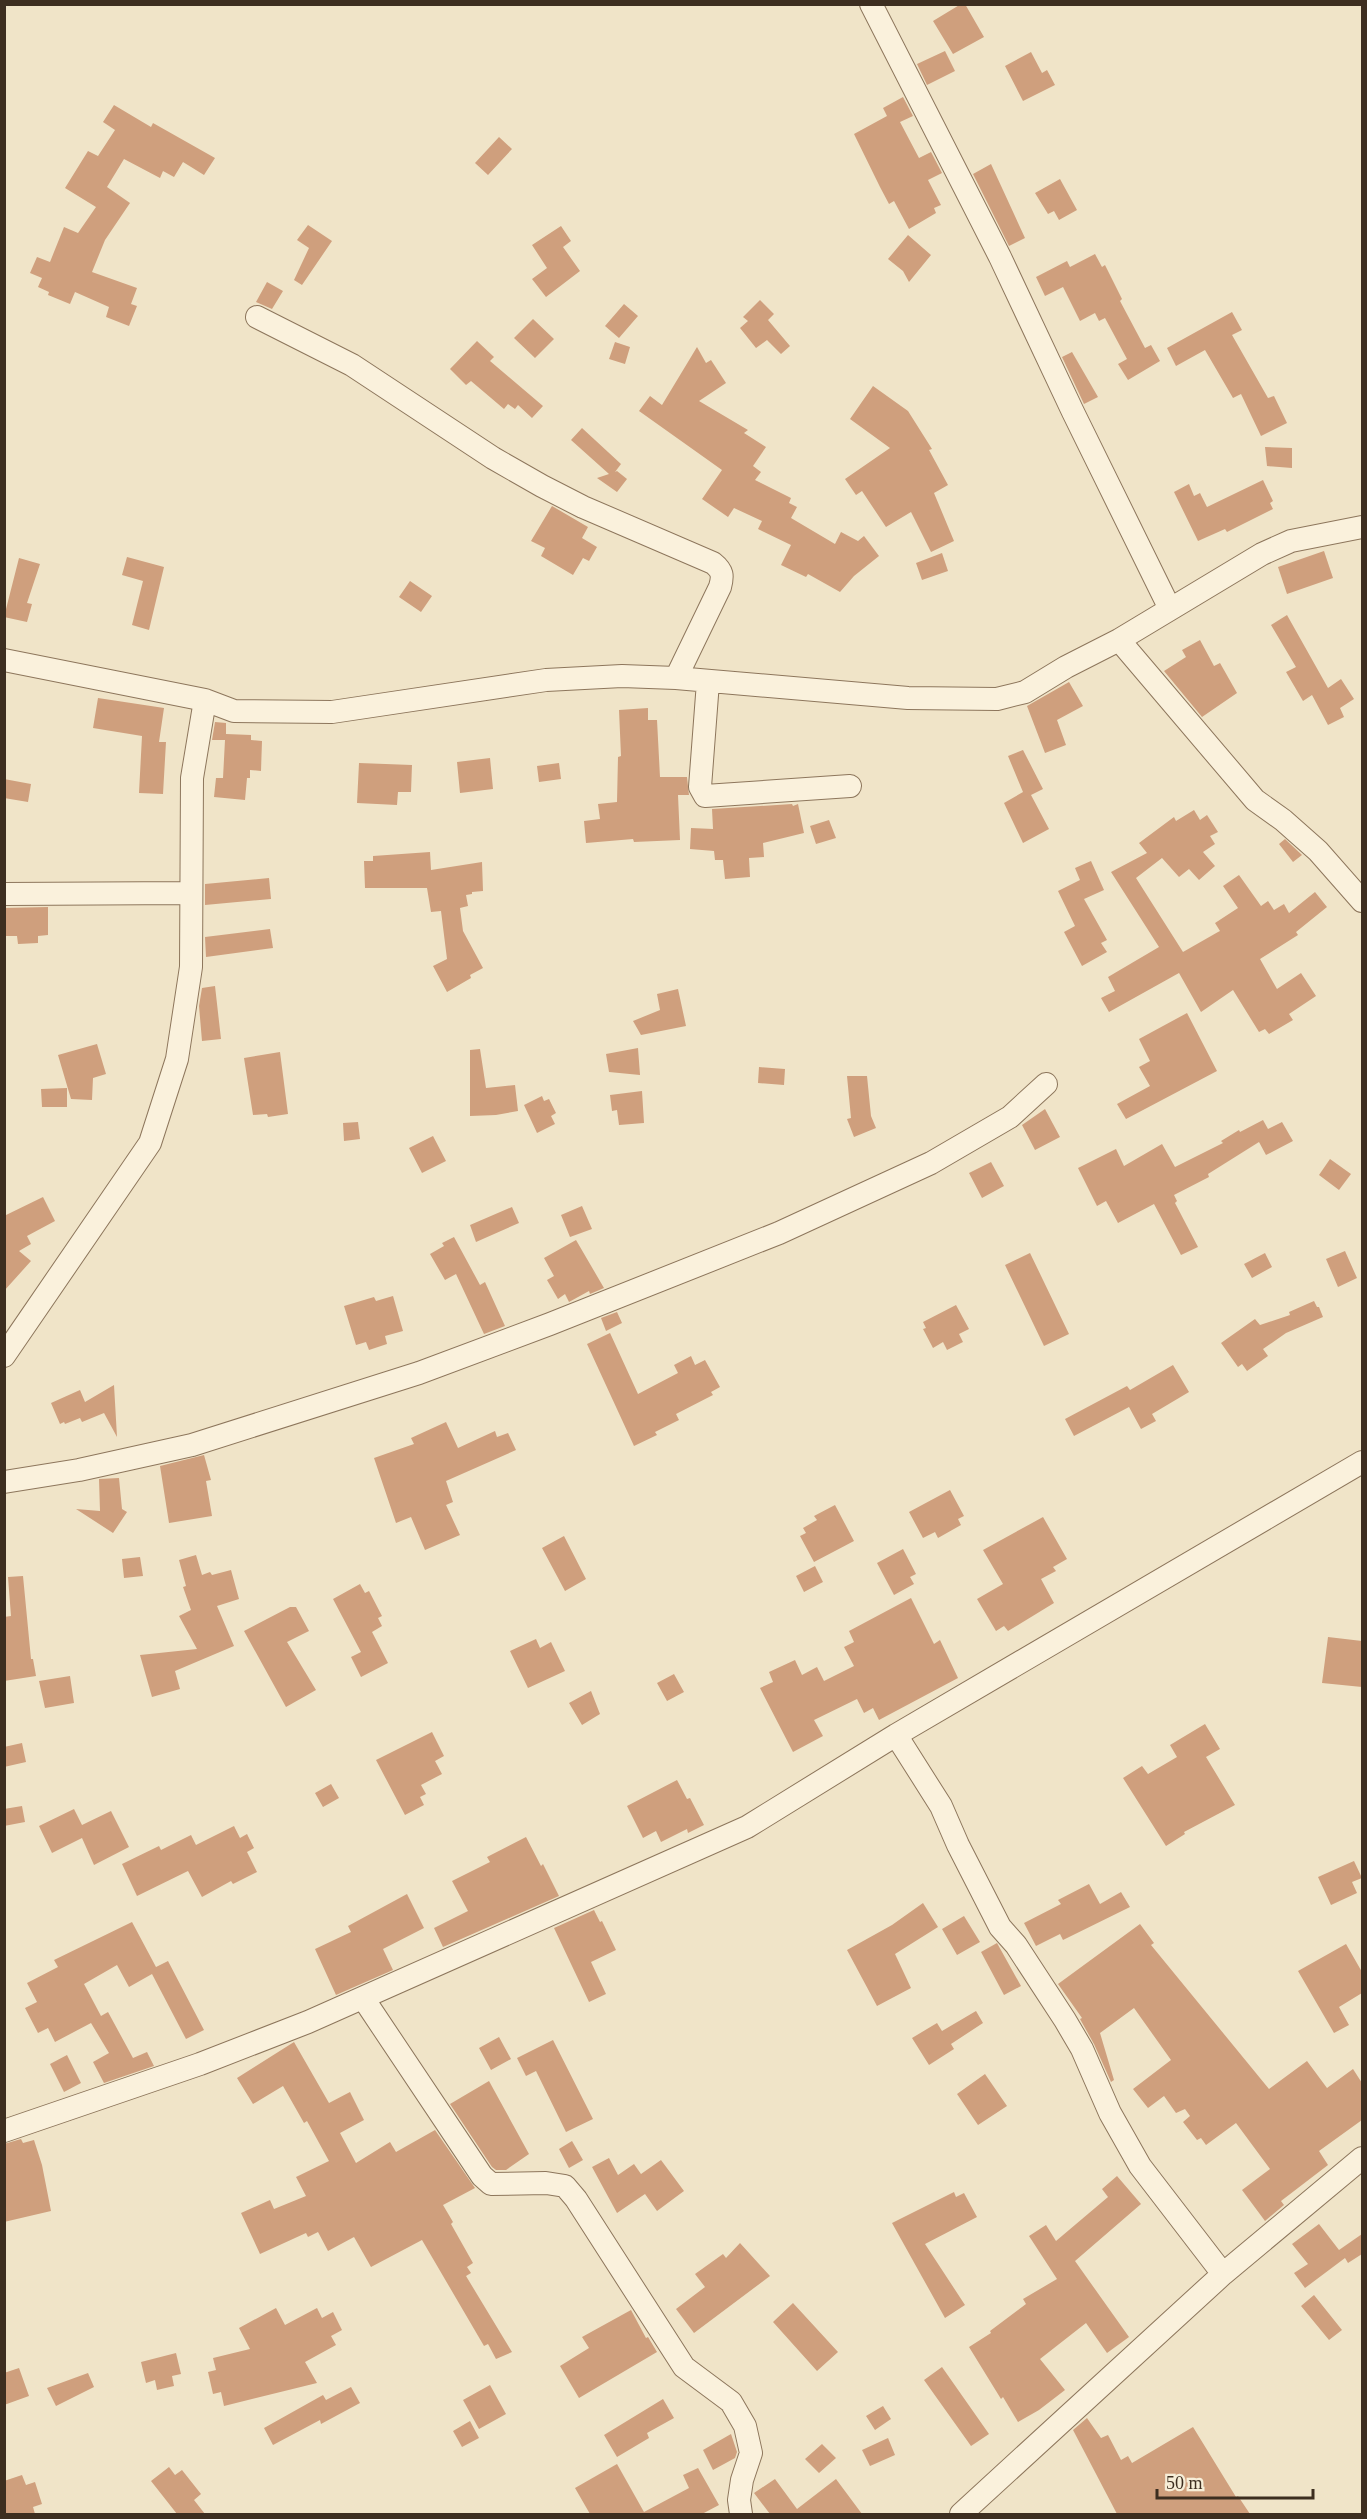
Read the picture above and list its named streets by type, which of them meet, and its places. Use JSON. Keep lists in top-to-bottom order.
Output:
{
  "scale_bar": "50 m"
}
